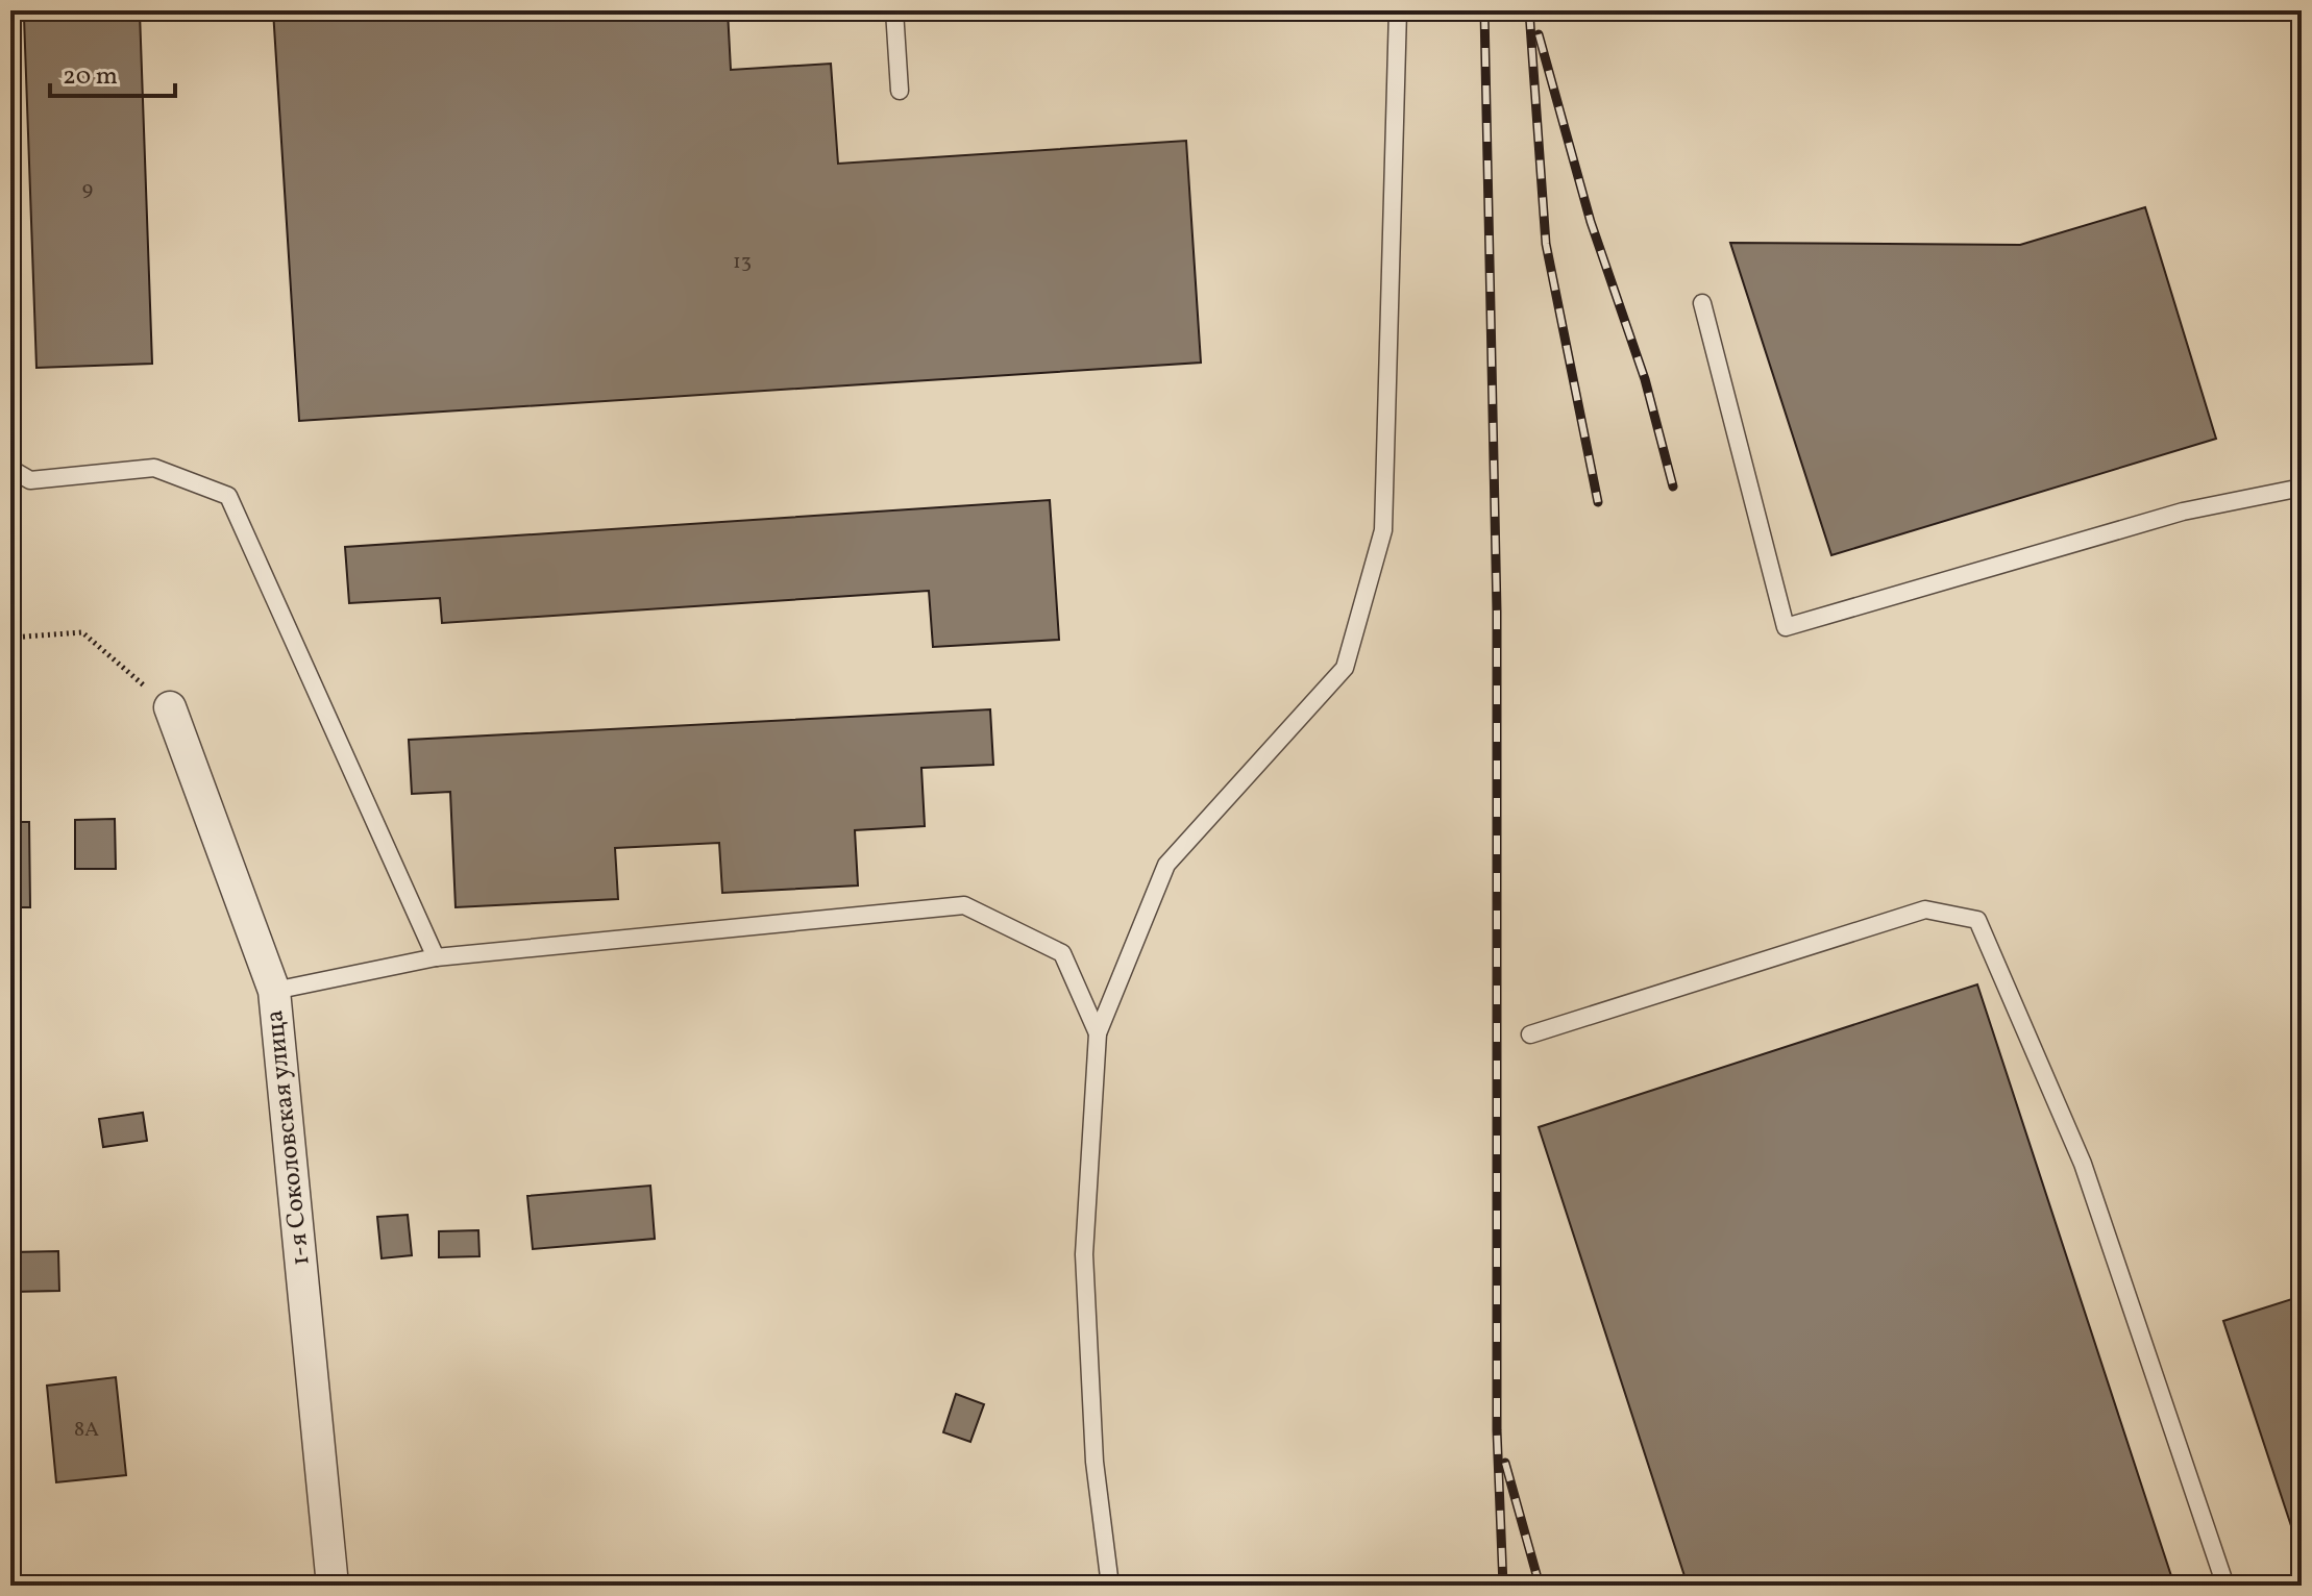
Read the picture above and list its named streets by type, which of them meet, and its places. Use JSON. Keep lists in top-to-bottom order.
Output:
{
  "streets": {
    "street": ["1-я Соколовская улица"]
  },
  "house_numbers": ["9", "13", "8А"],
  "scale_bar": "20 m"
}
